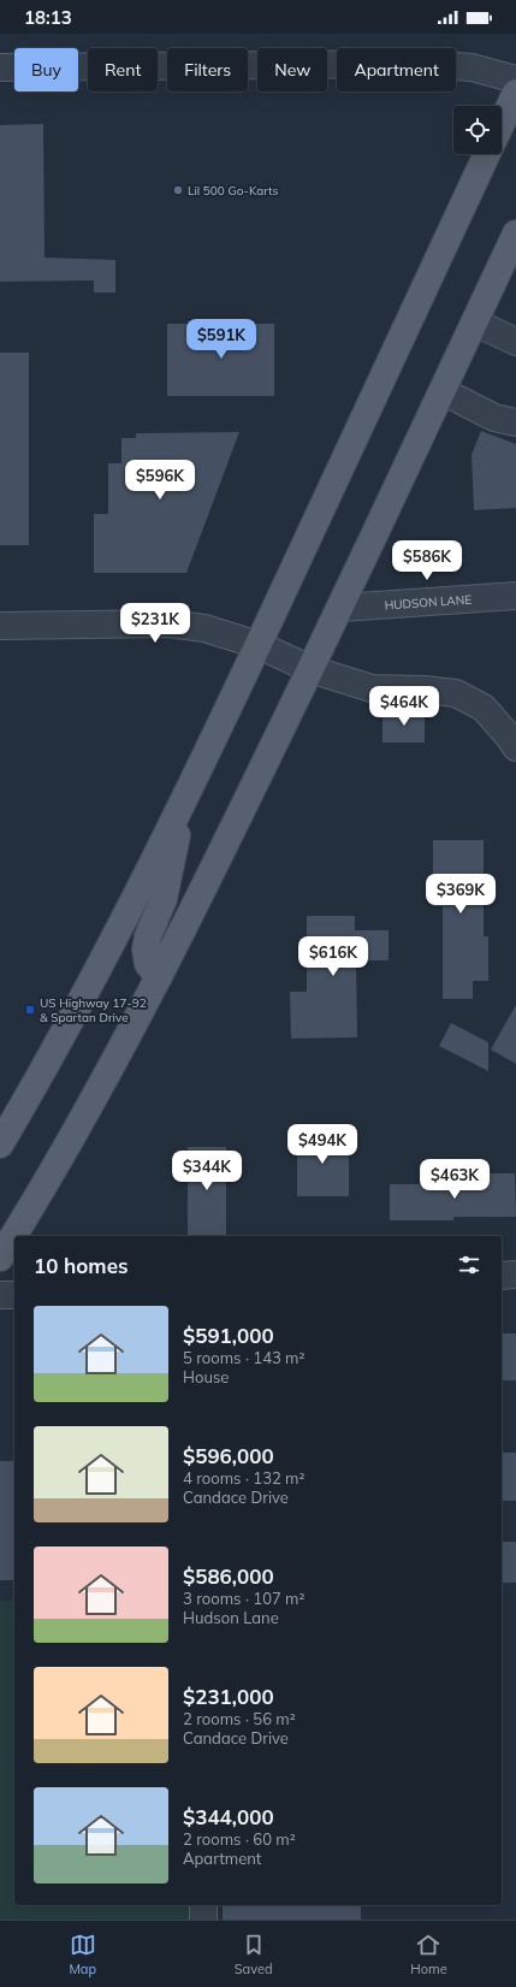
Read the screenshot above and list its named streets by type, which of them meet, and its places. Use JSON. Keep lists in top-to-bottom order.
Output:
{
  "streets": {
    "street": ["HUDSON LANE"]
  },
  "places": {
    "other": ["Lil 500 Go-Karts"],
    "transit": ["US Highway 17-92 & Spartan Drive"]
  },
  "page": {
    "status": "18:13",
    "chip": [
      "Buy",
      "Rent",
      "Filters",
      "New",
      "Apartment"
    ],
    "price": [
      "$591K",
      "$596K",
      "$586K",
      "$231K",
      "$464K",
      "$369K",
      "$616K",
      "$494K",
      "$344K",
      "$463K"
    ],
    "heading": "10 homes",
    "list": [
      {
        "name": "$591,000",
        "note": "5 rooms · 143 m² · House"
      },
      {
        "name": "$596,000",
        "note": "4 rooms · 132 m² · Candace Drive"
      },
      {
        "name": "$586,000",
        "note": "3 rooms · 107 m² · Hudson Lane"
      },
      {
        "name": "$231,000",
        "note": "2 rooms · 56 m² · Candace Drive"
      },
      {
        "name": "$344,000",
        "note": "2 rooms · 60 m² · Apartment"
      }
    ],
    "tabs": ["Map", "Saved", "Home"]
  }
}
